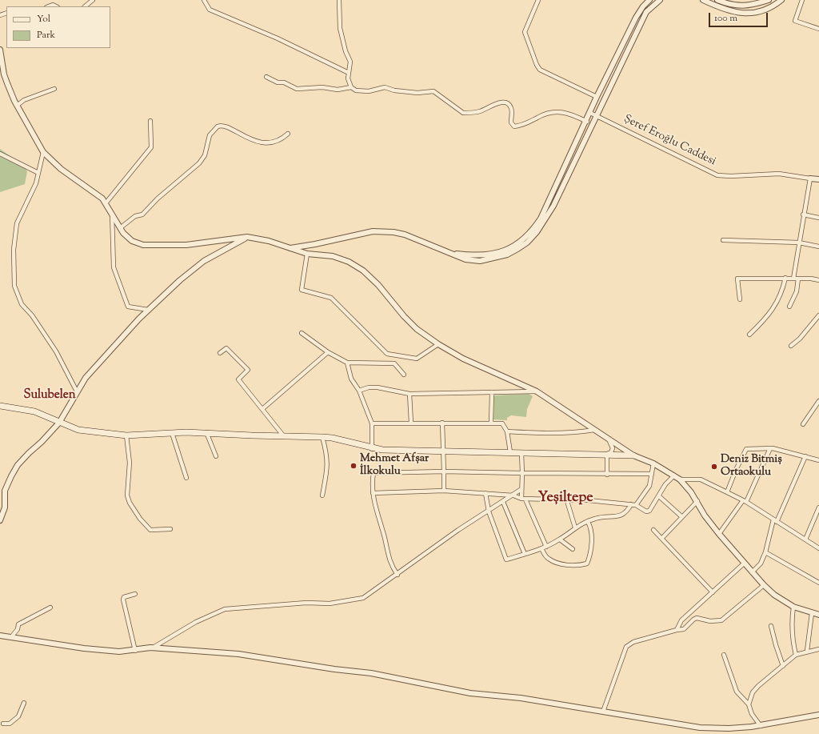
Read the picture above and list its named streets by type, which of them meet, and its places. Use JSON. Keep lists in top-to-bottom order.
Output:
{
  "streets": {
    "street": ["Şeref Eroğlu Caddesi"]
  },
  "districts": ["Sulubelen", "Yeşiltepe"],
  "places": ["Mehmet Afşar İlkokulu", "Deniz Bitmiş Ortaokulu"],
  "legend": ["Yol", "Park"],
  "scale_bar": "100 m"
}
